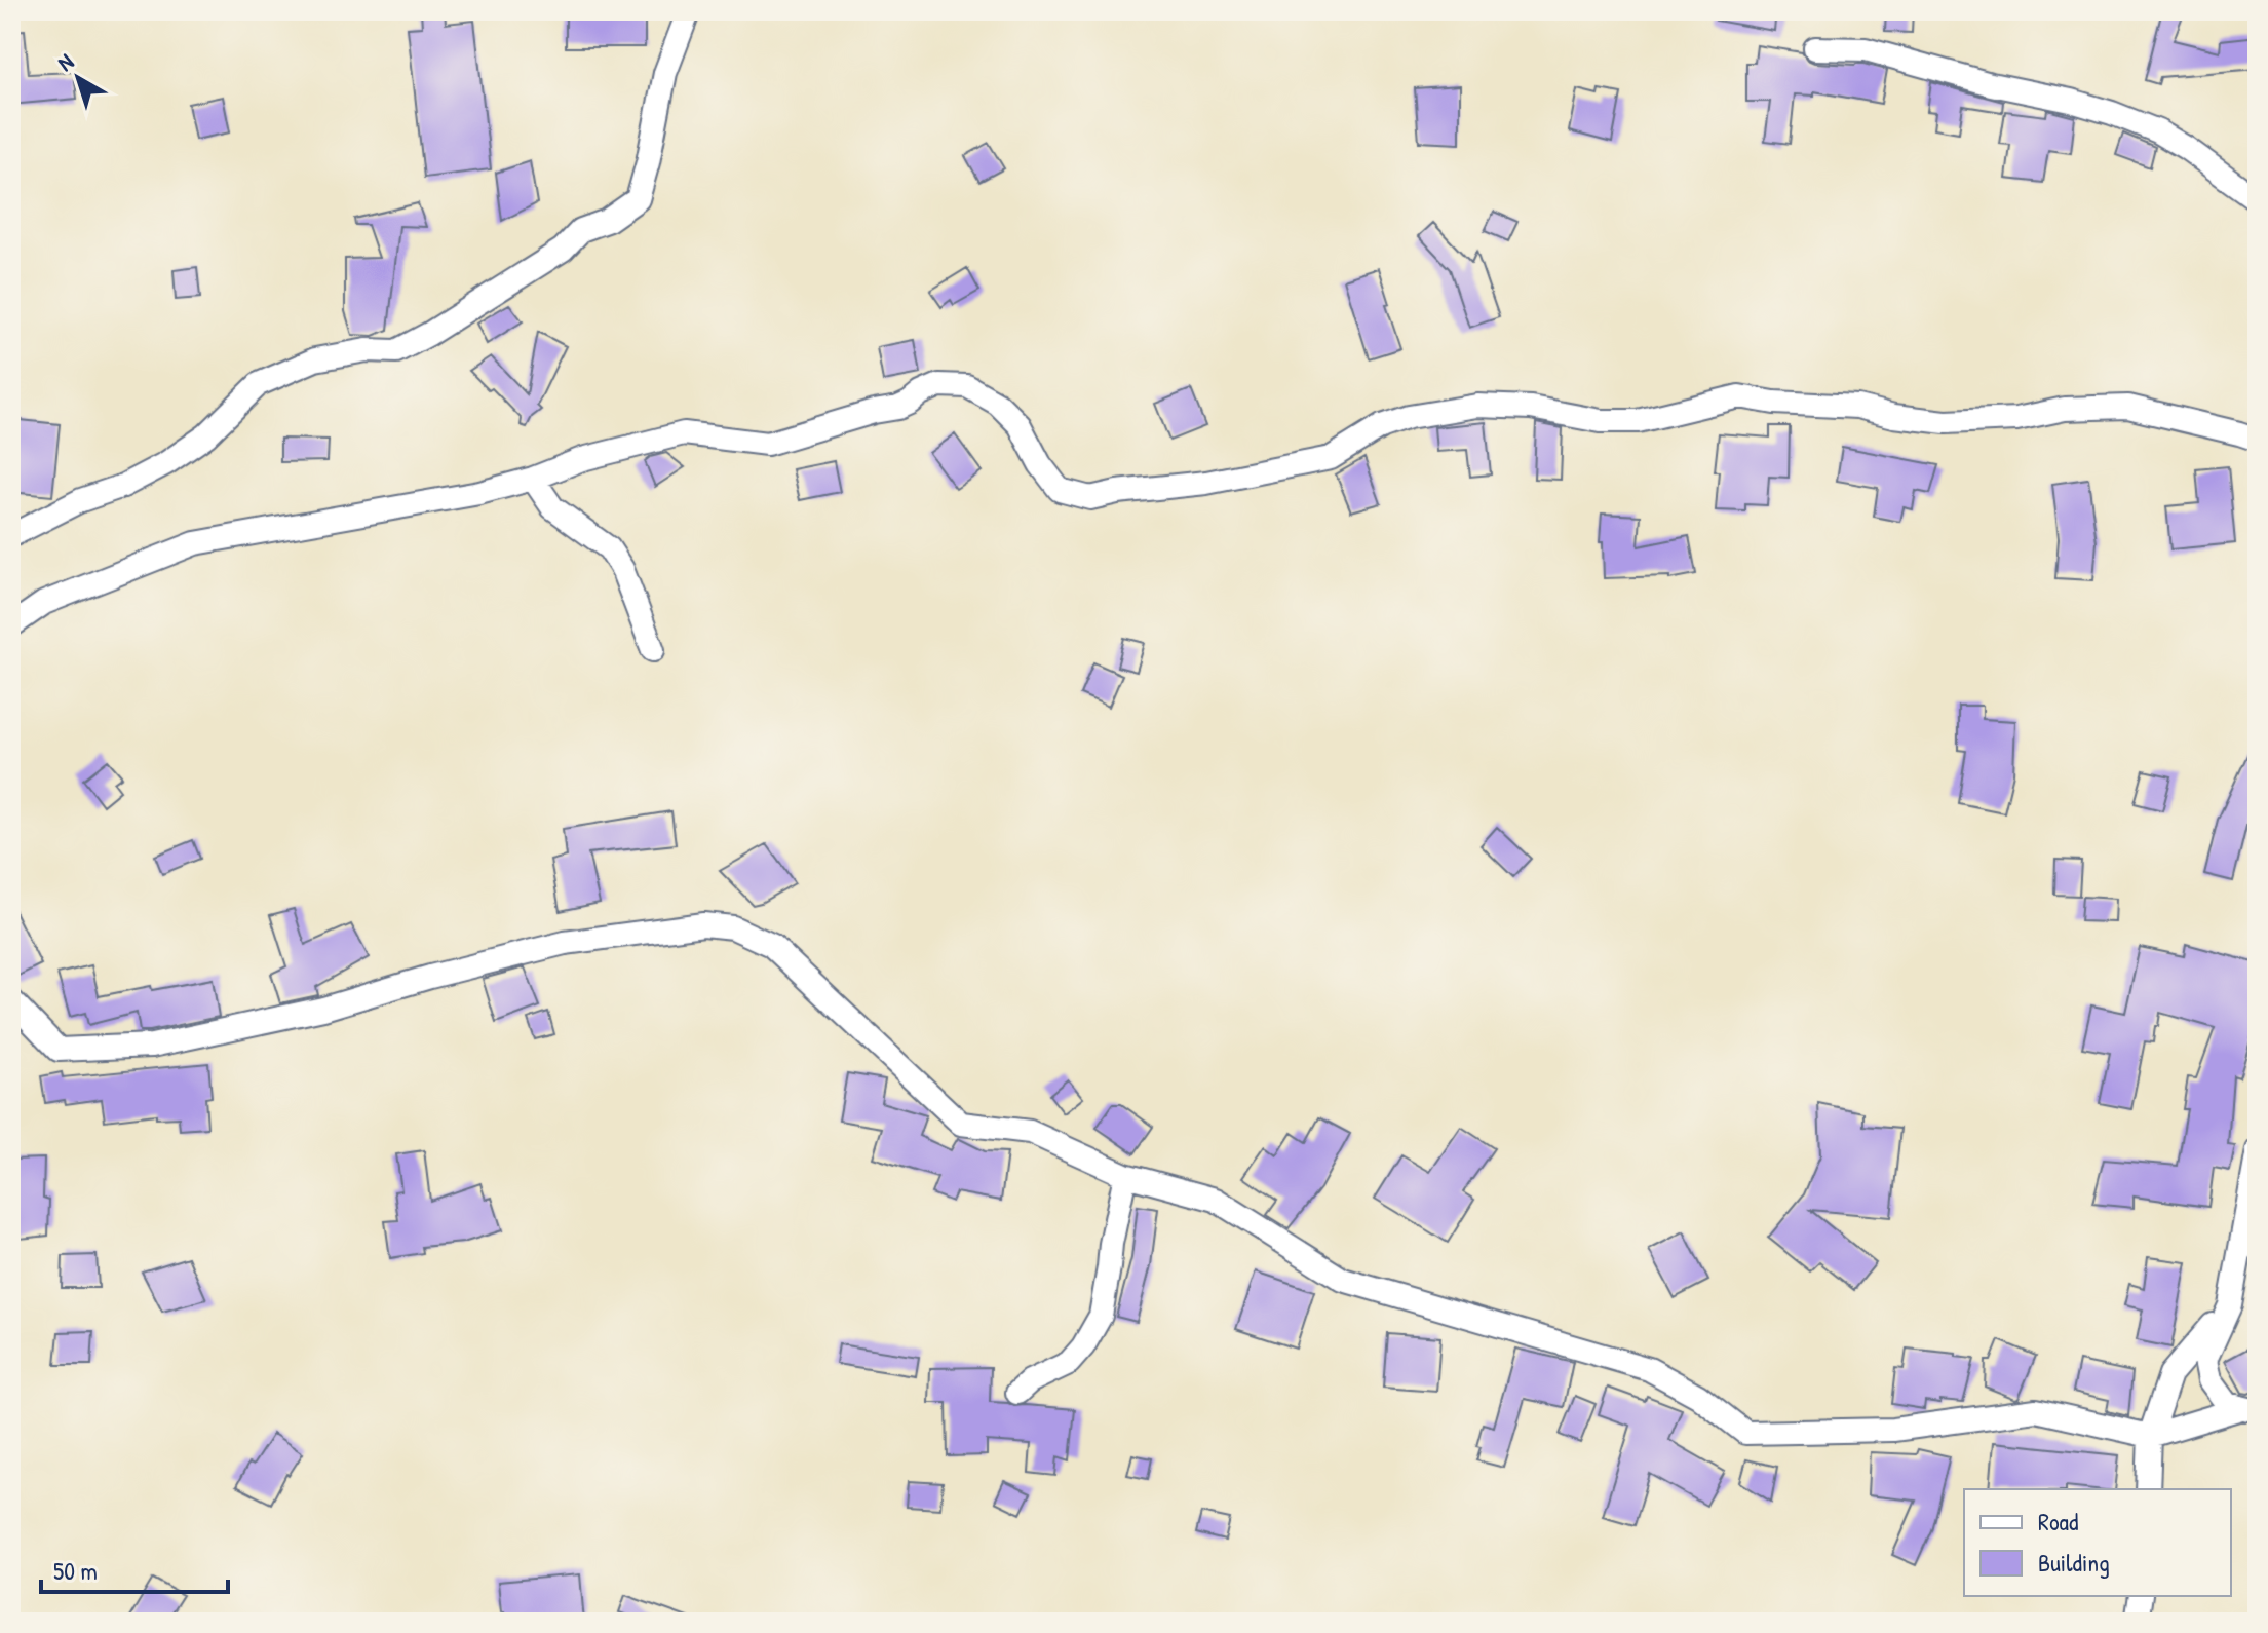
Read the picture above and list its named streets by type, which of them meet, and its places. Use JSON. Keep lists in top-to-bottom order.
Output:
{
  "legend": ["Road", "Building"],
  "scale_bar": "50 m",
  "north": "top left"
}
